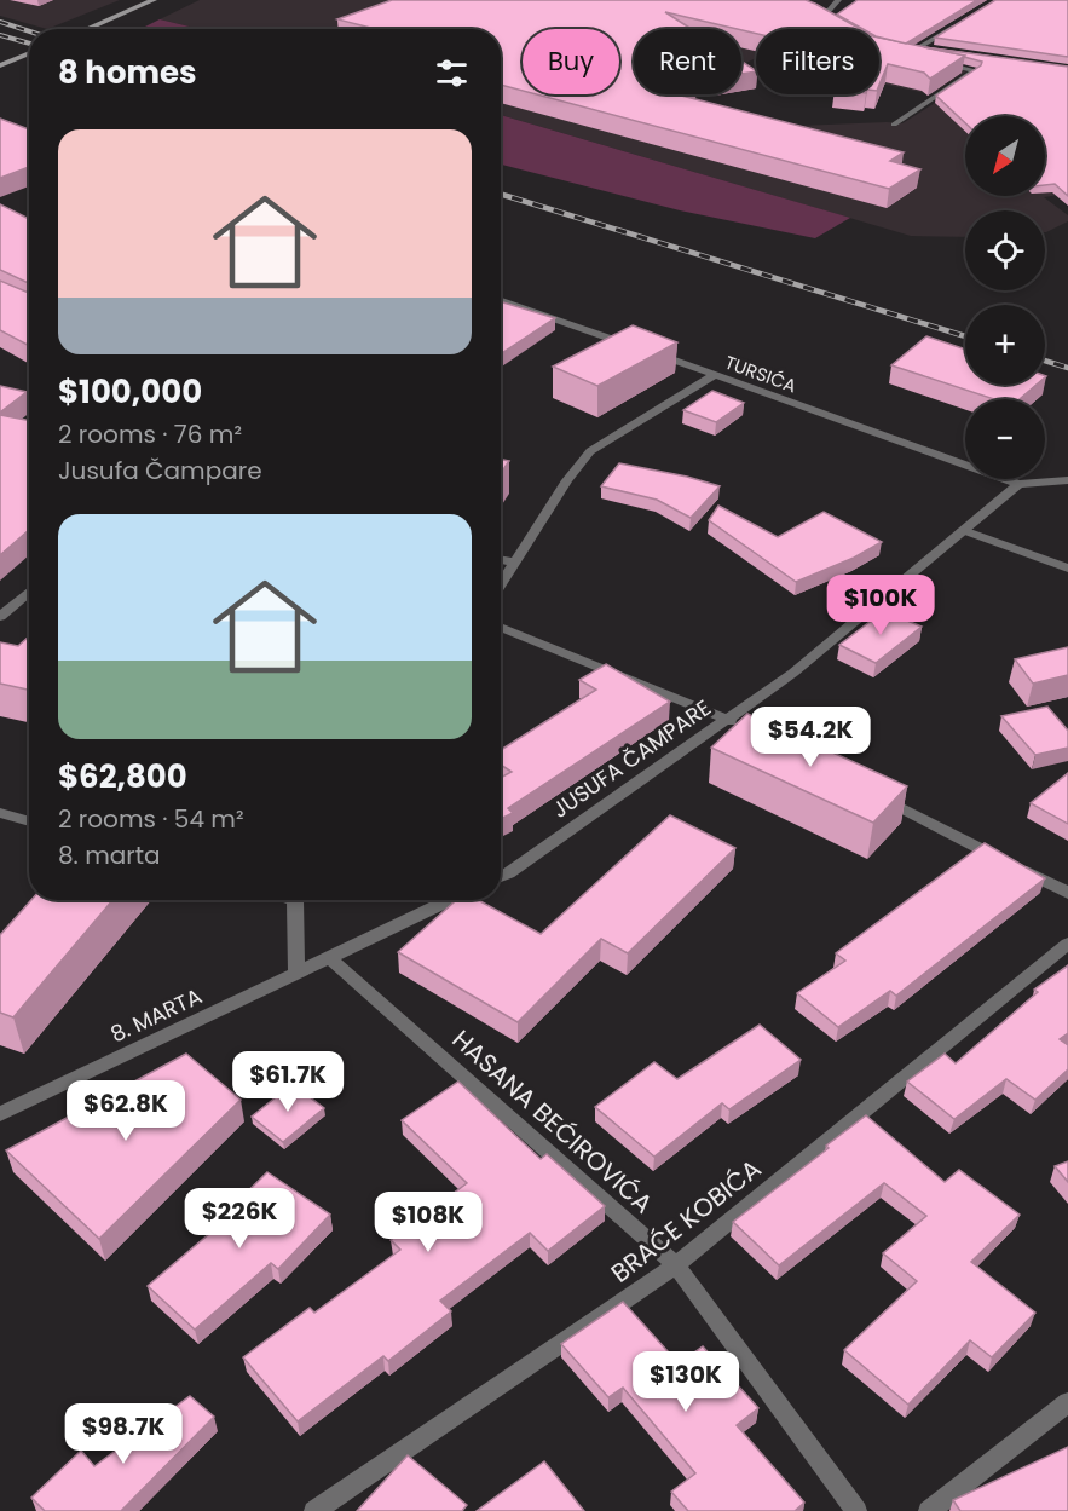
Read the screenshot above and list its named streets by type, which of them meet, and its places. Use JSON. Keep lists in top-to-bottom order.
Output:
{
  "streets": {
    "street": [
      "TURSIĆA",
      "JUSUFA ČAMPARE",
      "8. MARTA",
      "HASANA BEĆIROVIĆA",
      "BRAĆE KOBIĆA"
    ]
  },
  "crossings": [
    ["TURSIĆA", "JUSUFA ČAMPARE"],
    ["8. MARTA", "HASANA BEĆIROVIĆA"],
    ["HASANA BEĆIROVIĆA", "BRAĆE KOBIĆA"]
  ],
  "north": "bottom left",
  "page": {
    "chip": ["Buy", "Rent", "Filters"],
    "heading": "8 homes",
    "map_buttons": ["+", "−"],
    "list": [
      {
        "name": "$100,000",
        "note": "2 rooms · 76 m² · Jusufa Čampare"
      },
      {
        "name": "$62,800",
        "note": "2 rooms · 54 m² · 8. marta"
      }
    ],
    "price": [
      "$100K",
      "$54.2K",
      "$61.7K",
      "$62.8K",
      "$226K",
      "$108K",
      "$130K",
      "$98.7K"
    ]
  }
}
